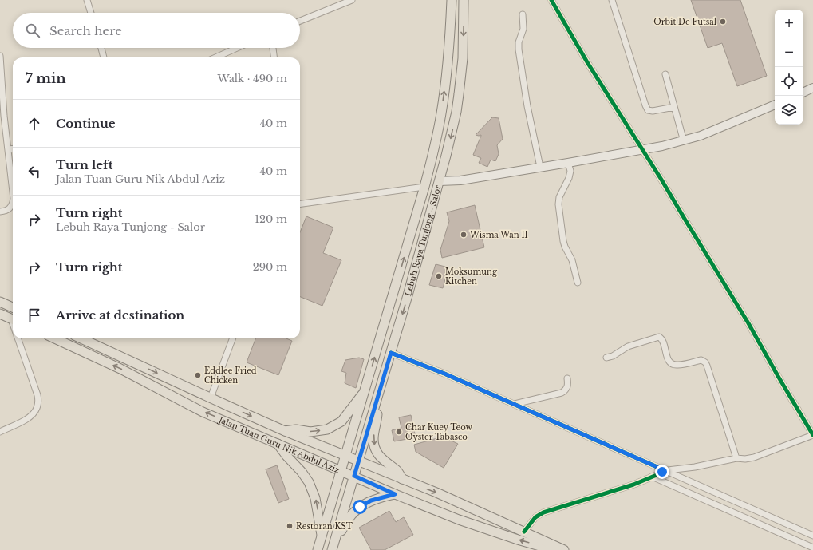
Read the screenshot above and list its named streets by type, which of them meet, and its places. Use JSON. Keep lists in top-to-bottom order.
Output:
{
  "streets": {
    "main road": ["Lebuh Raya Tunjong - Salor", "Jalan Tuan Guru Nik Abdul Aziz"]
  },
  "crossings": [
    ["Lebuh Raya Tunjong - Salor", "Jalan Tuan Guru Nik Abdul Aziz"]
  ],
  "places": [
    "Orbit De Futsal",
    "Wisma Wan II",
    "Moksumung Kitchen",
    "Eddlee Fried Chicken",
    "Char Kuey Teow Oyster Tabasco",
    "Restoran KST"
  ],
  "page": {
    "map_buttons": ["+", "−"],
    "search": "Search here",
    "heading": ["7 min", "Walk · 490 m"],
    "list": [
      ["Continue", "40 m"],
      ["Turn left", "Jalan Tuan Guru Nik Abdul Aziz", "40 m"],
      ["Turn right", "Lebuh Raya Tunjong - Salor", "120 m"],
      ["Turn right", "290 m"],
      "Arrive at destination"
    ]
  }
}
